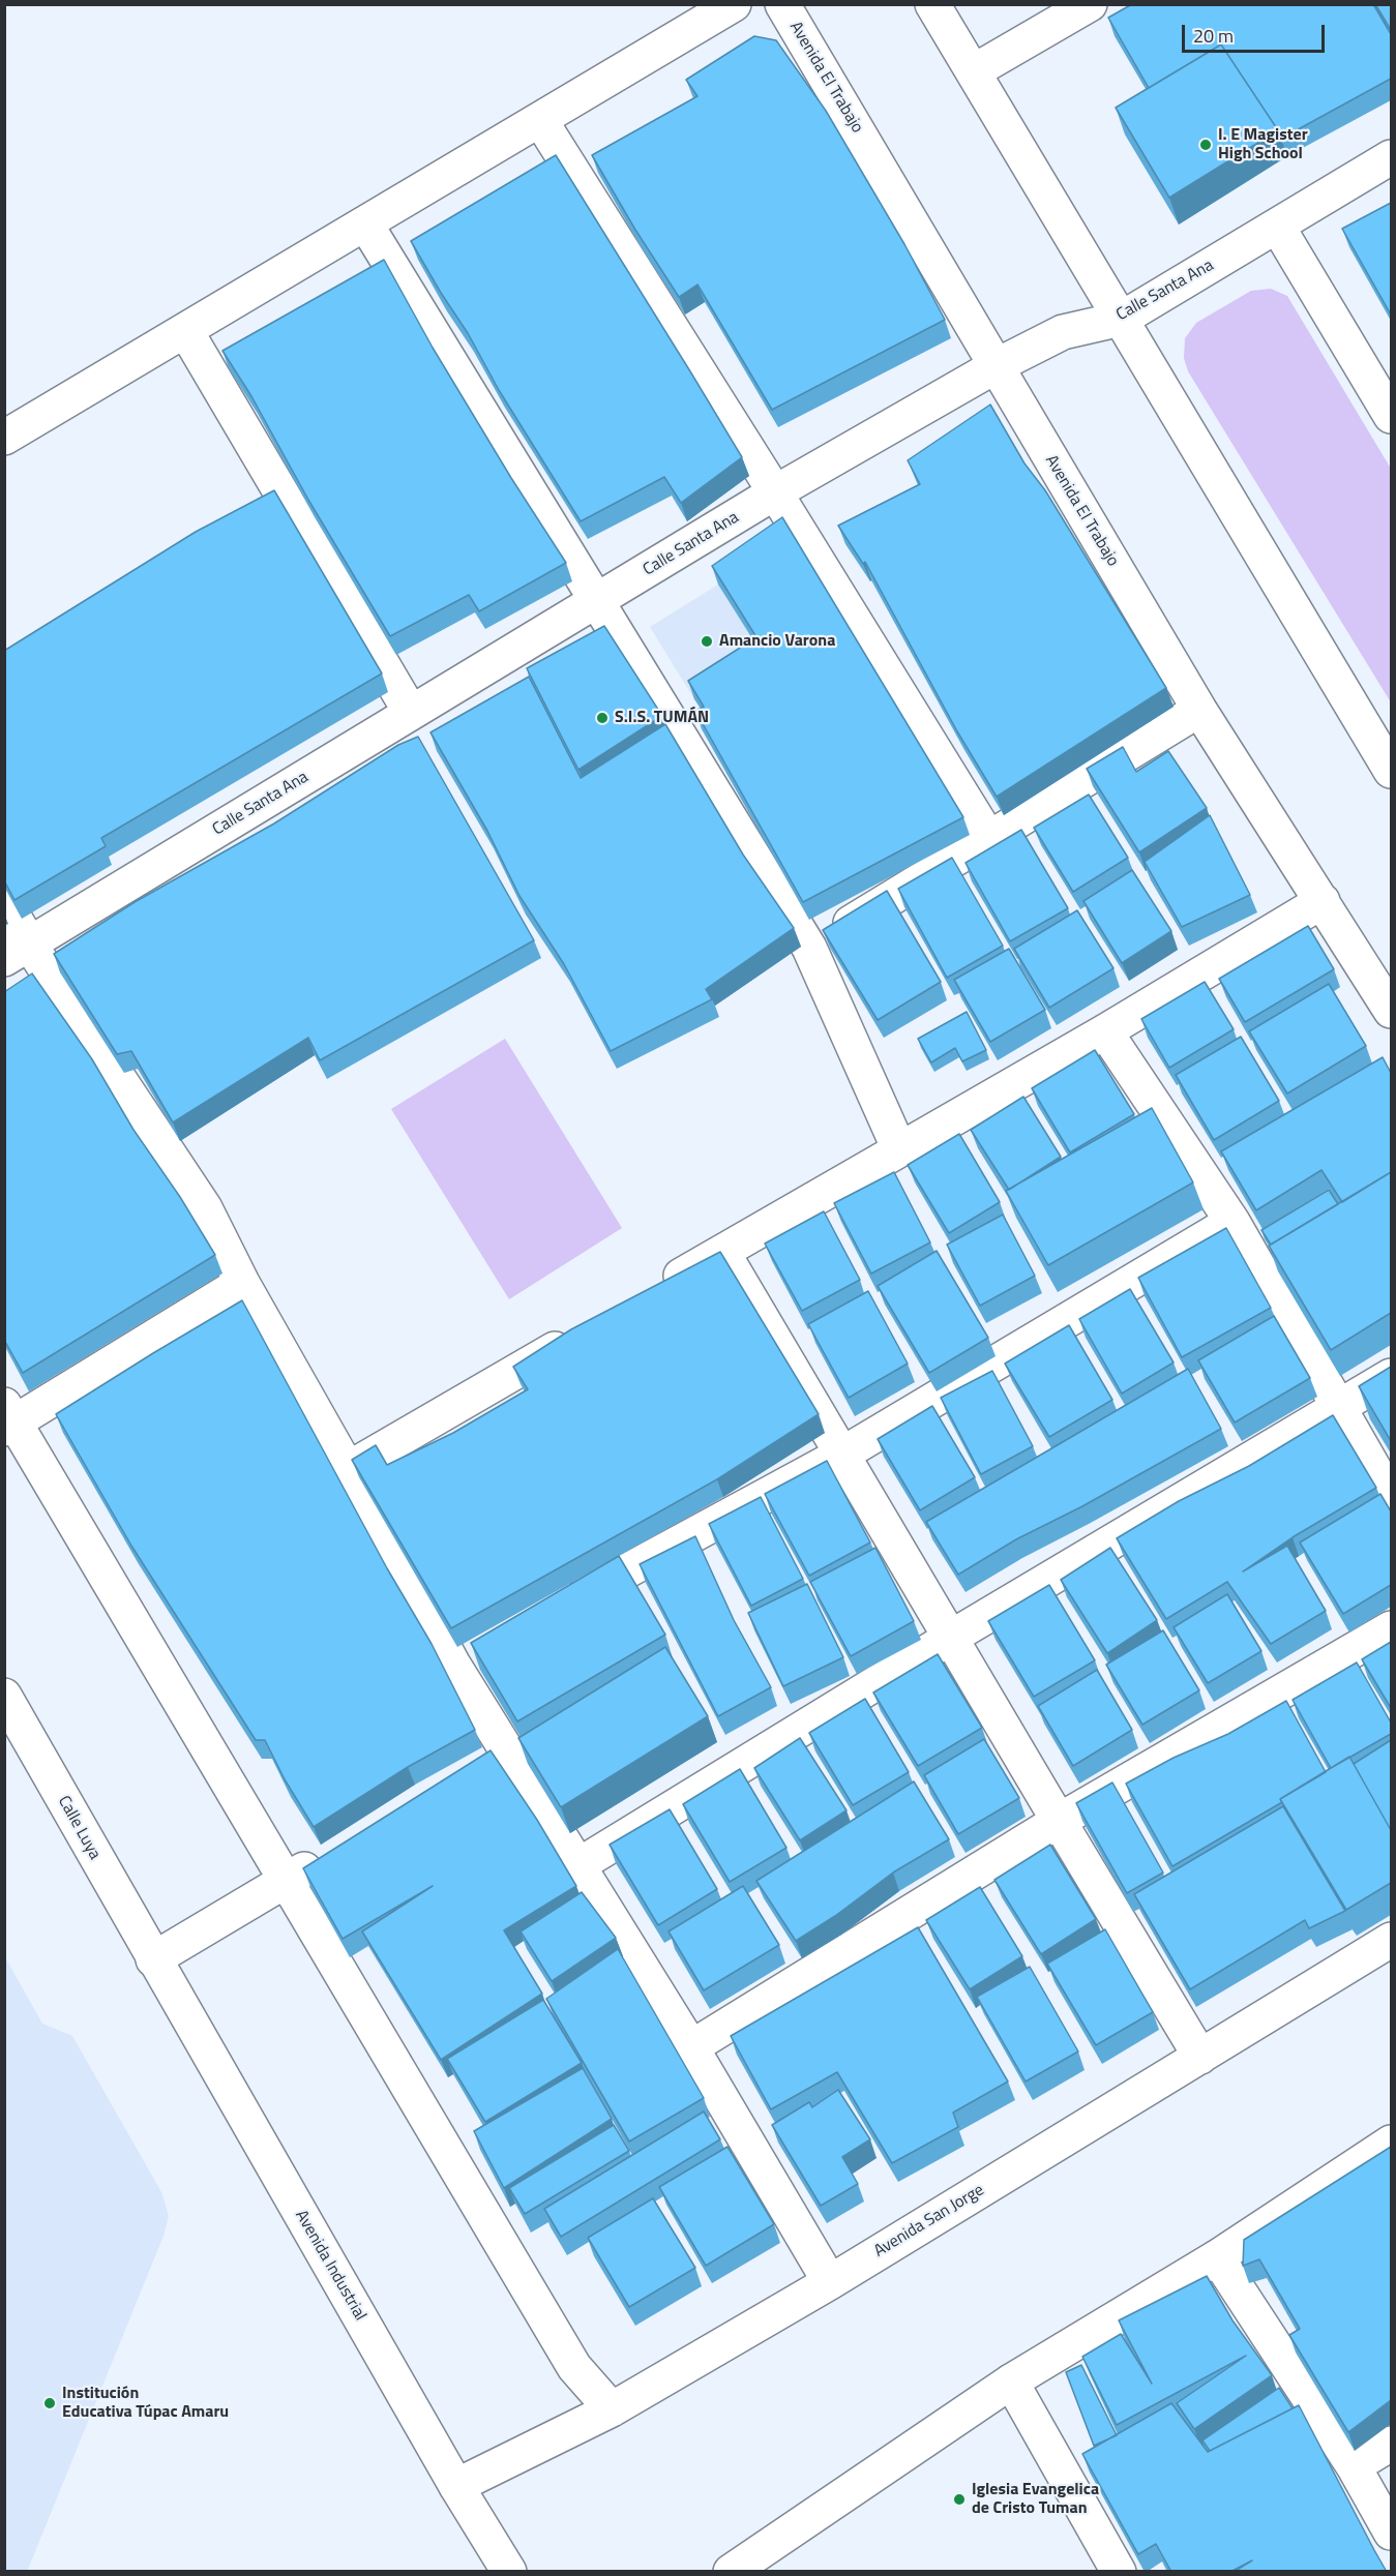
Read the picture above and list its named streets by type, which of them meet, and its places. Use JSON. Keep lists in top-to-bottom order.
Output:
{
  "streets": {
    "street": [
      "Avenida El Trabajo",
      "Calle Santa Ana",
      "Calle Luya",
      "Avenida San Jorge",
      "Avenida Industrial"
    ]
  },
  "crossings": [
    ["Avenida El Trabajo", "Calle Santa Ana"],
    ["Calle Luya", "Avenida Industrial"],
    ["Avenida San Jorge", "Avenida Industrial"]
  ],
  "places": [
    "I. E Magister High School",
    "Amancio Varona",
    "S.I.S. TUMÁN",
    "Institución Educativa Túpac Amaru",
    "Iglesia Evangelica de Cristo Tuman"
  ],
  "scale_bar": "20 m"
}
